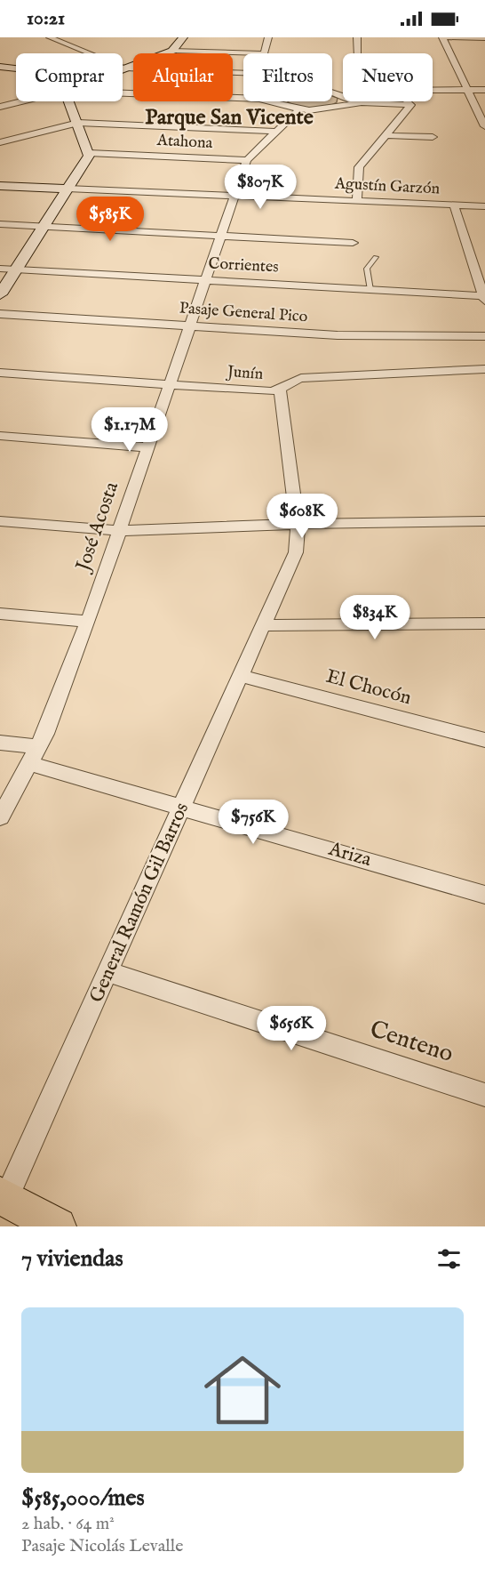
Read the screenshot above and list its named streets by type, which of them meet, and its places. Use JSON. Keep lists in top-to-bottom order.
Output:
{
  "streets": {
    "main road": ["Agustín Garzón"],
    "street": [
      "Atahona",
      "Corrientes",
      "Pasaje General Pico",
      "Junín",
      "José Acosta",
      "El Chocón",
      "Ariza",
      "General Ramón Gil Barros",
      "Centeno"
    ]
  },
  "crossings": [
    ["Atahona", "José Acosta"],
    ["Agustín Garzón", "José Acosta"],
    ["Corrientes", "José Acosta"],
    ["Pasaje General Pico", "José Acosta"],
    ["Junín", "José Acosta"],
    ["Junín", "General Ramón Gil Barros"],
    ["José Acosta", "Ariza"],
    ["El Chocón", "General Ramón Gil Barros"],
    ["Ariza", "General Ramón Gil Barros"],
    ["General Ramón Gil Barros", "Centeno"]
  ],
  "districts": ["Parque San Vicente"],
  "page": {
    "status": "10:21",
    "chip": [
      "Comprar",
      "Alquilar",
      "Filtros",
      "Nuevo"
    ],
    "price": [
      "$807K",
      "$585K",
      "$1.17M",
      "$608K",
      "$834K",
      "$756K",
      "$656K"
    ],
    "heading": "7 viviendas",
    "list": [
      {
        "name": "$585,000/mes",
        "note": "2 hab. · 64 m² · Pasaje Nicolás Levalle"
      }
    ]
  }
}
